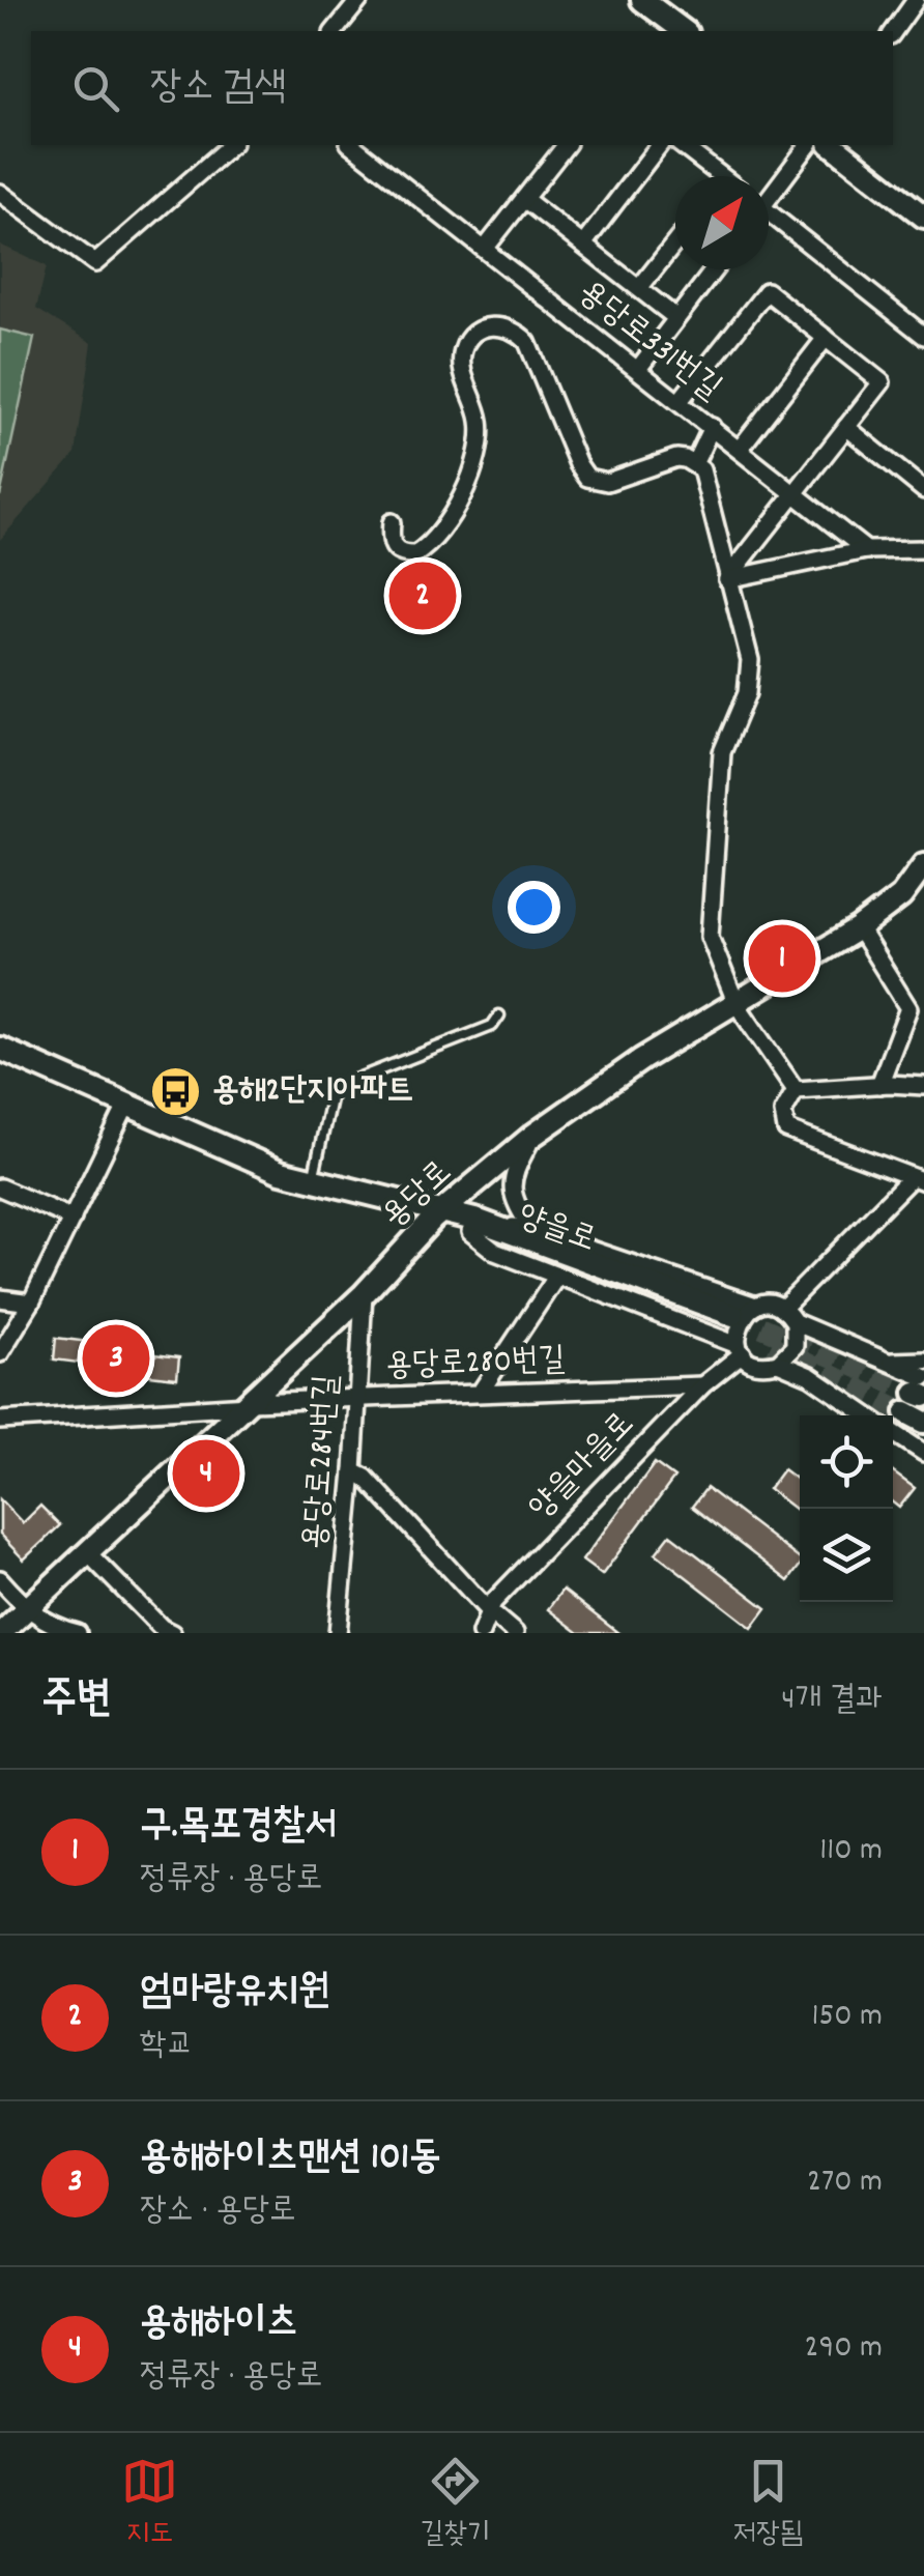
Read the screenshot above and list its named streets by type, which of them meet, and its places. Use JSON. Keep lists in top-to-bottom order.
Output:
{
  "streets": {
    "street": [
      "용당로331번길",
      "용당로",
      "양을로",
      "용당로280번길",
      "용당로284번길",
      "양을마을로"
    ]
  },
  "crossings": [
    ["용당로", "양을로"],
    ["용당로", "용당로280번길"],
    ["용당로", "용당로284번길"],
    ["양을로", "양을마을로"],
    ["용당로280번길", "용당로284번길"],
    ["용당로280번길", "양을마을로"]
  ],
  "places": {
    "bus stop": ["용해2단지아파트"]
  },
  "north": "top right",
  "page": {
    "search": "장소 검색",
    "pins": [
      "2",
      "1",
      "3",
      "4"
    ],
    "heading": ["주변", "4개 결과"],
    "list": [
      {
        "mark": "1",
        "name": "구.목포경찰서",
        "note": "정류장 · 용당로",
        "value": "110 m"
      },
      {
        "mark": "2",
        "name": "엄마랑유치원",
        "note": "학교",
        "value": "150 m"
      },
      {
        "mark": "3",
        "name": "용해하이츠맨션 101동",
        "note": "장소 · 용당로",
        "value": "270 m"
      },
      {
        "mark": "4",
        "name": "용해하이츠",
        "note": "정류장 · 용당로",
        "value": "290 m"
      }
    ],
    "nav": ["지도", "길찾기", "저장됨"]
  }
}
